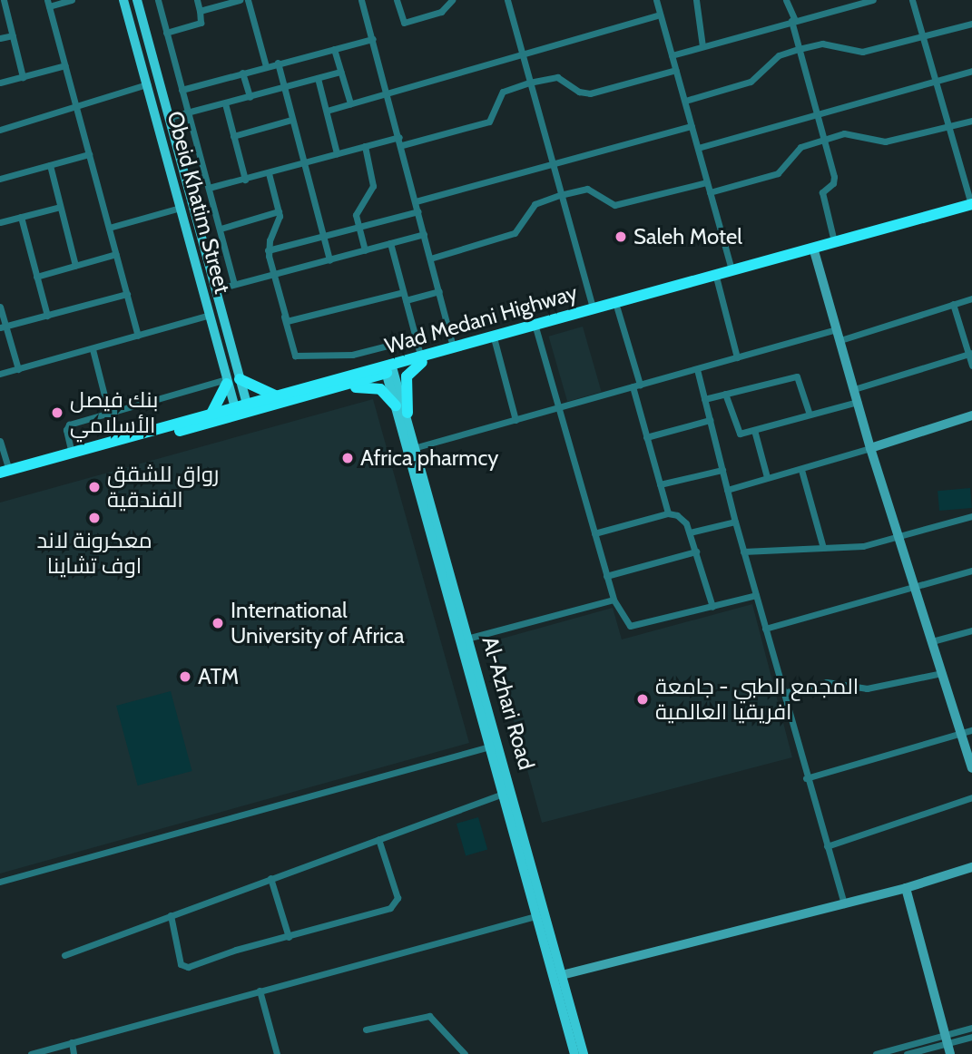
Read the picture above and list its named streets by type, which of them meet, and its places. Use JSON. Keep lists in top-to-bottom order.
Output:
{
  "streets": {
    "highway": ["Wad Medani Highway"],
    "main road": ["Obeid Khatim Street", "Al-Azhari Road"]
  },
  "crossings": [
    ["Obeid Khatim Street", "Wad Medani Highway"],
    ["Wad Medani Highway", "Al-Azhari Road"]
  ],
  "places": [
    "Saleh Motel",
    "بنك فيصل الأسلامي",
    "Africa pharmcy",
    "رواق للشقق الفندقية",
    "معكرونة لاند اوف تشاينا",
    "International University of Africa",
    "ATM",
    "المجمع الطبي - جامعة افريقيا العالمية"
  ]
}
